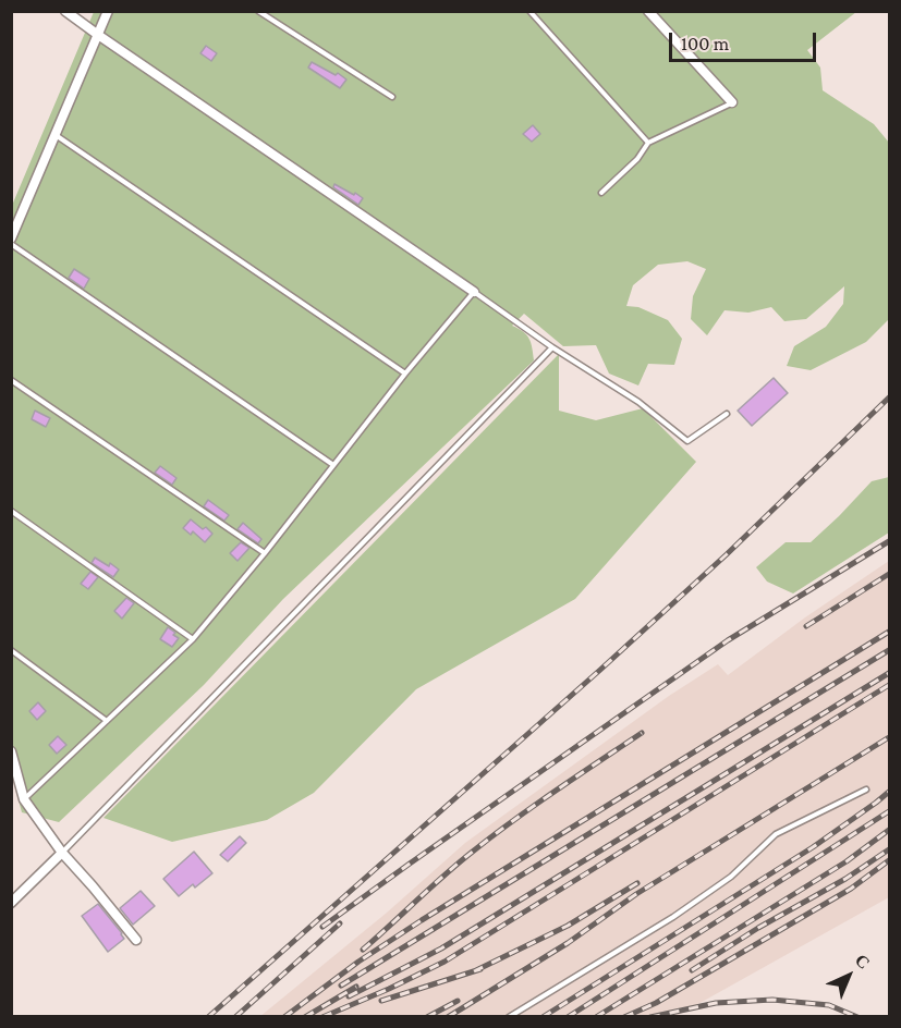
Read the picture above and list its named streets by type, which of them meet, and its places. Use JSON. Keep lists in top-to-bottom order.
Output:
{
  "scale_bar": "100 m",
  "north": "top right"
}
